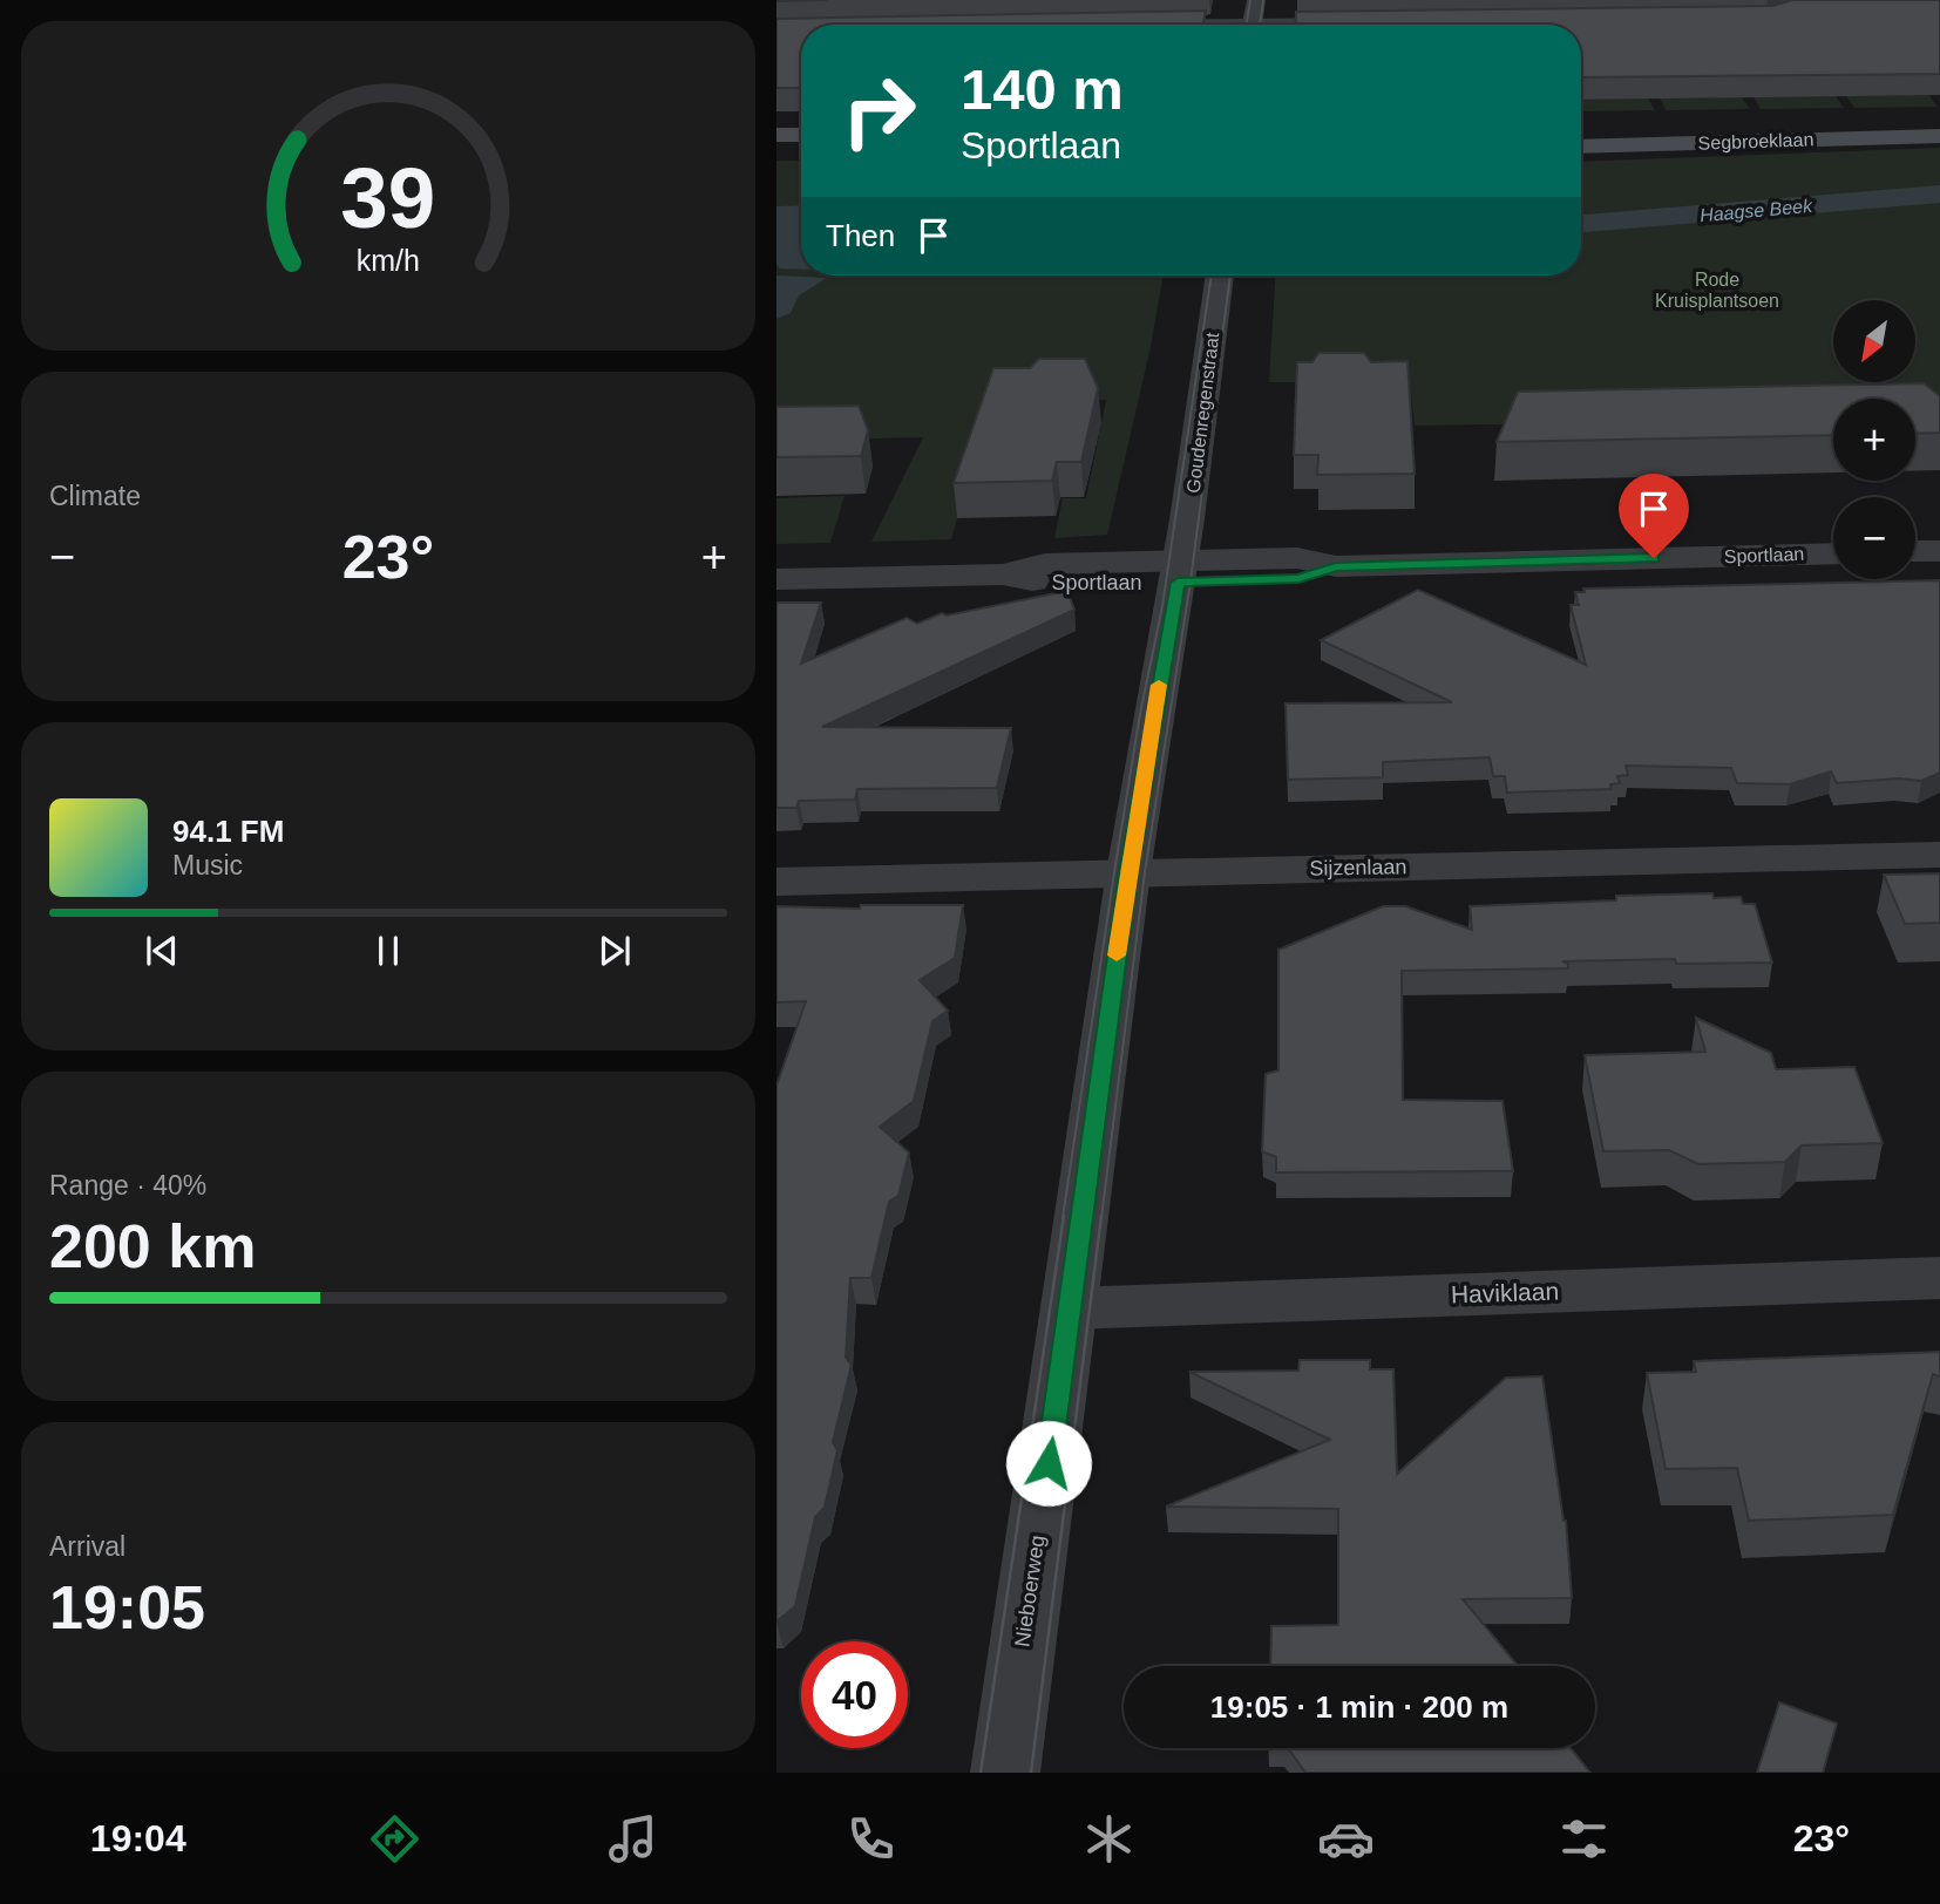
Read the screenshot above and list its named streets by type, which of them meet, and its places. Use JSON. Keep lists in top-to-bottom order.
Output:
{
  "streets": {
    "main road": ["Segbroeklaan"],
    "street": [
      "Goudenregenstraat",
      "Sportlaan",
      "Sijzenlaan",
      "Haviklaan",
      "Nieboerweg"
    ]
  },
  "crossings": [
    ["Goudenregenstraat", "Sportlaan"],
    ["Goudenregenstraat", "Nieboerweg"],
    ["Sportlaan", "Nieboerweg"],
    ["Sijzenlaan", "Nieboerweg"],
    ["Haviklaan", "Nieboerweg"]
  ],
  "water": ["Haagse Beek"],
  "parks": ["Rode Kruisplantsoen"],
  "north": "bottom left",
  "page": {
    "turn": ["140 m", "Sportlaan"],
    "then": "Then",
    "map_buttons": ["+", "−"],
    "tile": [
      "Climate",
      ["Range · 40%", "200 km"],
      ["Arrival", "19:05"]
    ],
    "heat": ["−", "23°", "+"],
    "song": ["94.1 FM", "Music"],
    "limit": "40",
    "trip": "19:05 · 1 min · 200 m",
    "tabs": ["19:04", "23°"],
    "gauge": ["39", "km/h"]
  }
}
